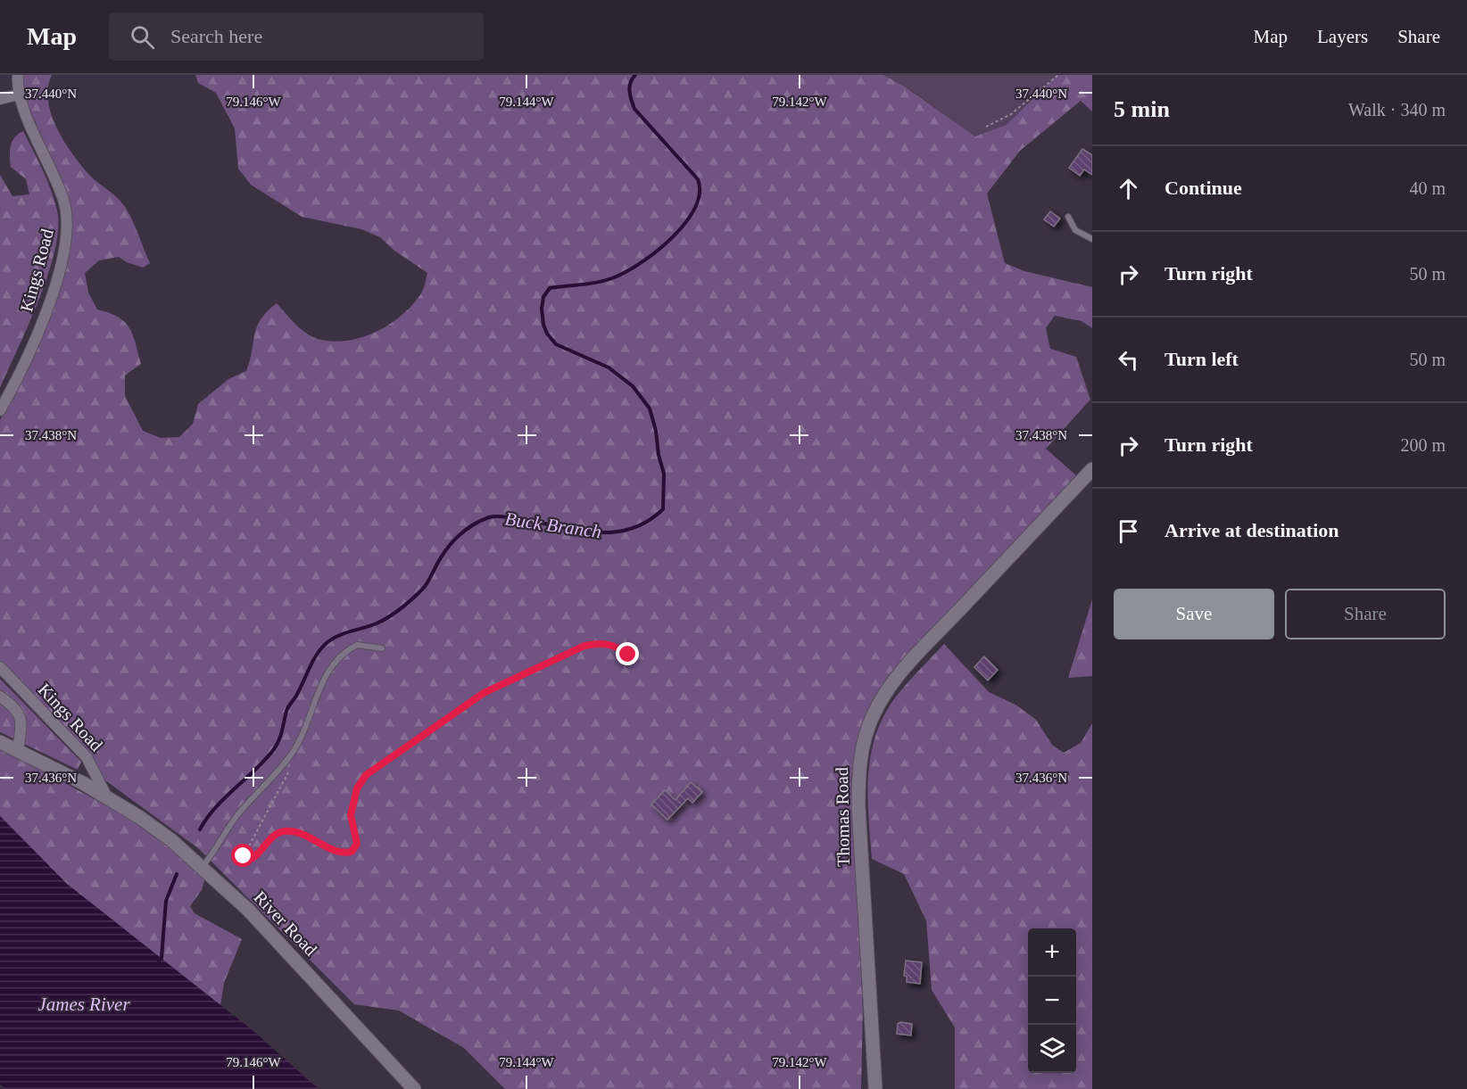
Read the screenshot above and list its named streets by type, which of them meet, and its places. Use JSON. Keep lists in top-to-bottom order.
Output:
{
  "streets": {
    "street": ["Kings Road", "Thomas Road", "River Road"]
  },
  "crossings": [
    ["Kings Road", "River Road"]
  ],
  "water": ["Buck Branch", "James River"],
  "page": {
    "header": "Map",
    "search": "Search here",
    "nav": ["Map", "Layers", "Share"],
    "heading": ["5 min", "Walk · 340 m"],
    "list": [
      ["Continue", "40 m"],
      ["Turn right", "50 m"],
      ["Turn left", "50 m"],
      ["Turn right", "200 m"],
      "Arrive at destination"
    ],
    "buttons": ["Save", "Share"],
    "map_buttons": ["+", "−"]
  },
  "coordinates": [
    "37.440°N",
    "79.146°W",
    "79.144°W",
    "79.142°W",
    "37.438°N",
    "37.436°N"
  ]
}
